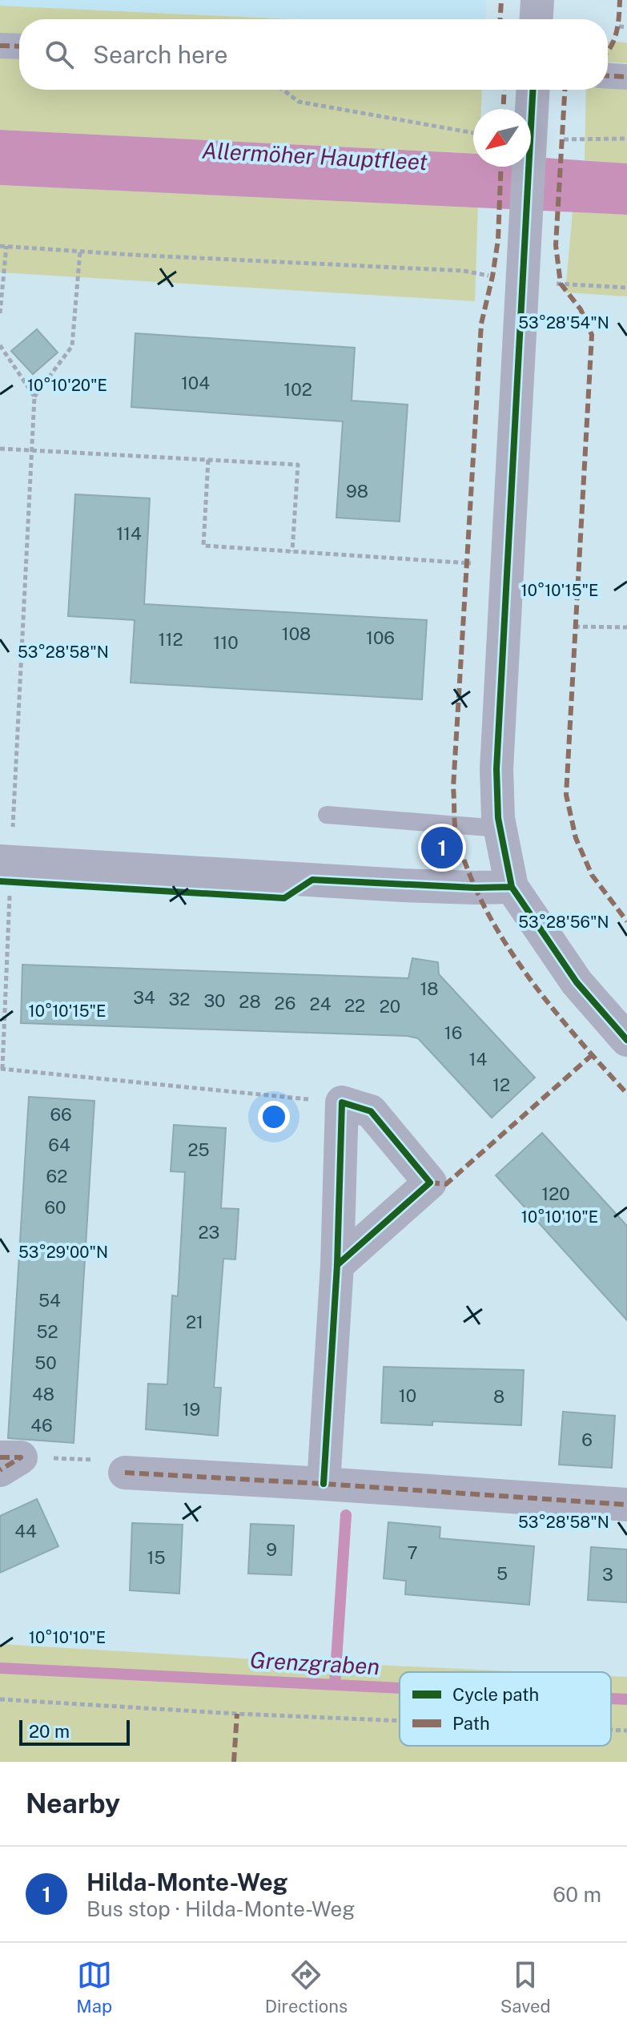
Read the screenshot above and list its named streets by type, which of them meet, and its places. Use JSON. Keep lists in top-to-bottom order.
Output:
{
  "water": ["Allermöher Hauptfleet", "Grenzgraben"],
  "house_numbers": [
    "104",
    "102",
    "98",
    "114",
    "108",
    "106",
    "112",
    "110",
    "18",
    "34",
    "32",
    "30",
    "28",
    "26",
    "24",
    "22",
    "20",
    "16",
    "14",
    "12",
    "66",
    "64",
    "25",
    "62",
    "120",
    "60",
    "23",
    "54",
    "21",
    "52",
    "50",
    "48",
    "10",
    "8",
    "19",
    "46",
    "6",
    "44",
    "9",
    "7",
    "15",
    "5",
    "3"
  ],
  "legend": ["Cycle path", "Path"],
  "scale_bar": "20 m",
  "north": "bottom left",
  "page": {
    "search": "Search here",
    "pins": "1",
    "scale": "20 m",
    "heading": "Nearby",
    "list": [
      {
        "mark": "1",
        "name": "Hilda-Monte-Weg",
        "note": "Bus stop · Hilda-Monte-Weg",
        "value": "60 m"
      }
    ],
    "nav": ["Map", "Directions", "Saved"]
  },
  "coordinates": [
    "53°28'54\"N",
    "10°10'20\"E",
    "10°10'15\"E",
    "53°28'58\"N",
    "53°28'56\"N",
    "10°10'10\"E",
    "53°29'00\"N"
  ]
}
